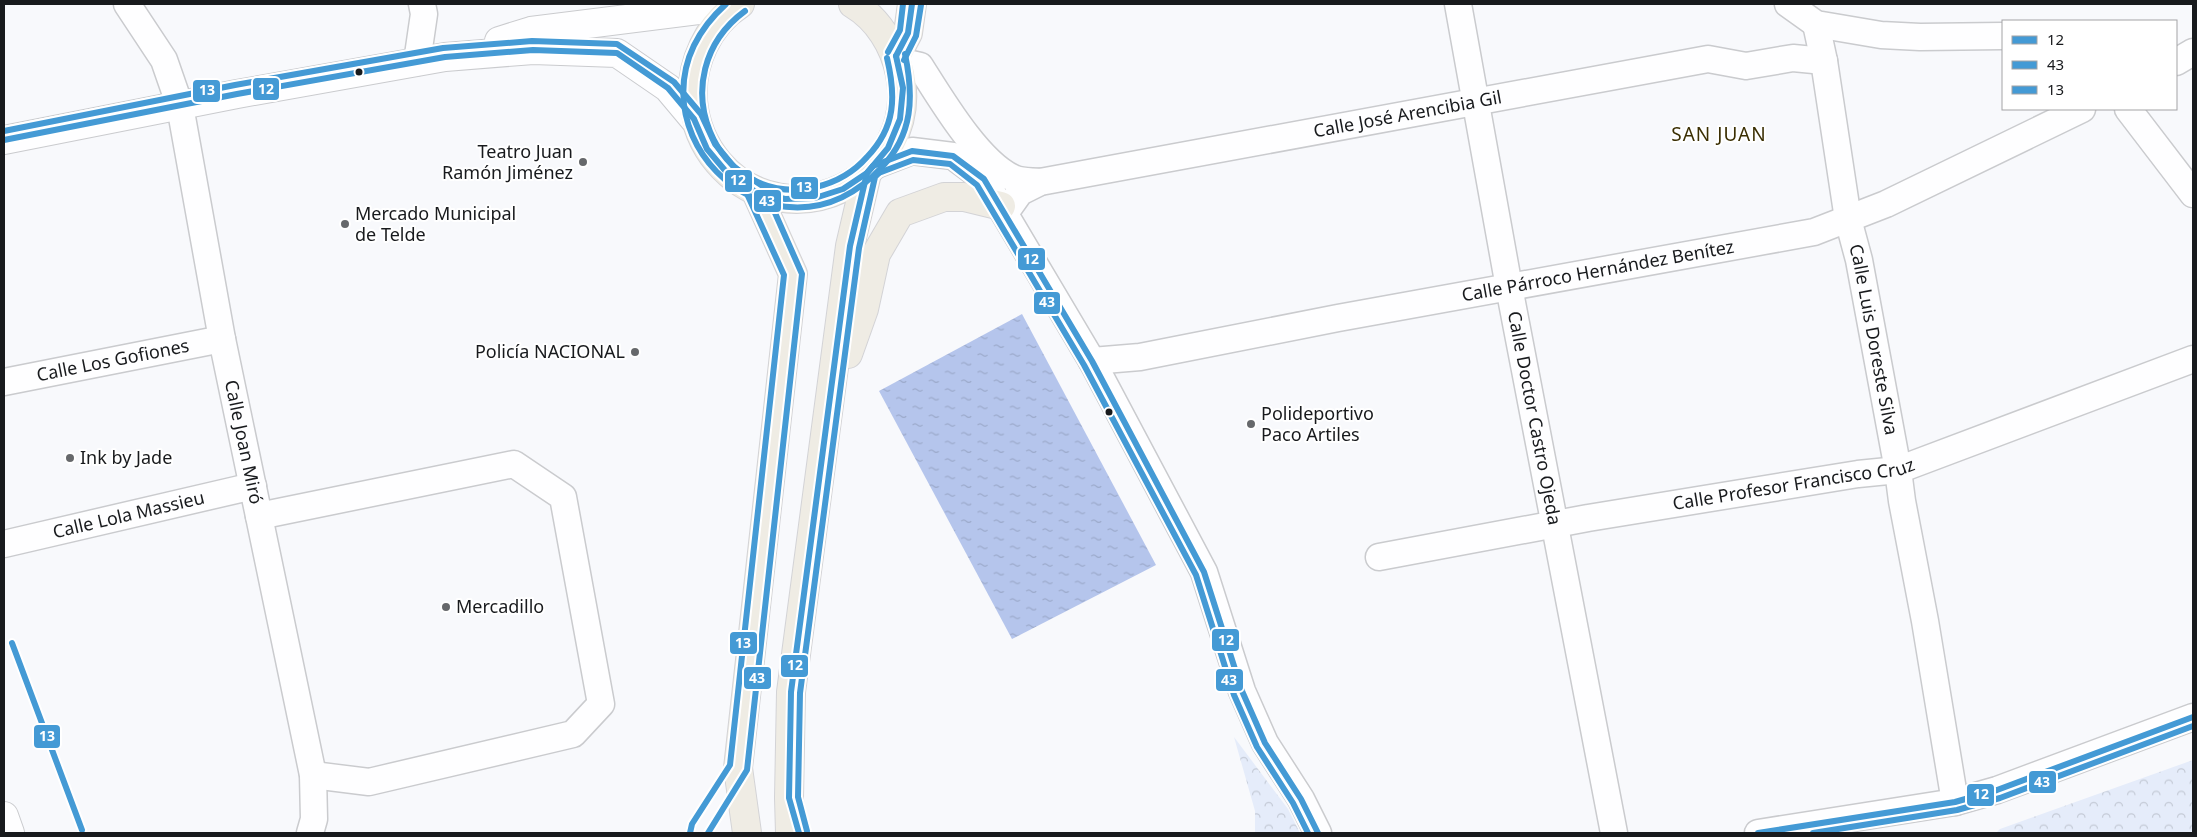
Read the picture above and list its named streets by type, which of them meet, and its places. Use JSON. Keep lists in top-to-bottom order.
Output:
{
  "streets": {
    "street": [
      "Calle José Arencibia Gil",
      "Calle Párroco Hernández Benítez",
      "Calle Luis Doreste Silva",
      "Calle Los Gofiones",
      "Calle Doctor Castro Ojeda",
      "Calle Joan Miró",
      "Calle Profesor Francisco Cruz",
      "Calle Lola Massieu"
    ]
  },
  "crossings": [
    ["Calle José Arencibia Gil", "Calle Luis Doreste Silva"],
    ["Calle José Arencibia Gil", "Calle Doctor Castro Ojeda"],
    ["Calle Párroco Hernández Benítez", "Calle Luis Doreste Silva"],
    ["Calle Párroco Hernández Benítez", "Calle Doctor Castro Ojeda"],
    ["Calle Luis Doreste Silva", "Calle Profesor Francisco Cruz"],
    ["Calle Los Gofiones", "Calle Joan Miró"],
    ["Calle Doctor Castro Ojeda", "Calle Profesor Francisco Cruz"],
    ["Calle Joan Miró", "Calle Lola Massieu"]
  ],
  "districts": ["SAN JUAN"],
  "places": [
    "Teatro Juan Ramón Jiménez",
    "Mercado Municipal de Telde",
    "Policía NACIONAL",
    "Polideportivo Paco Artiles",
    "Ink by Jade",
    "Mercadillo"
  ],
  "lines": ["transit line 12", "transit line 43", "transit line 13"],
  "legend": ["12", "43", "13"]
}
